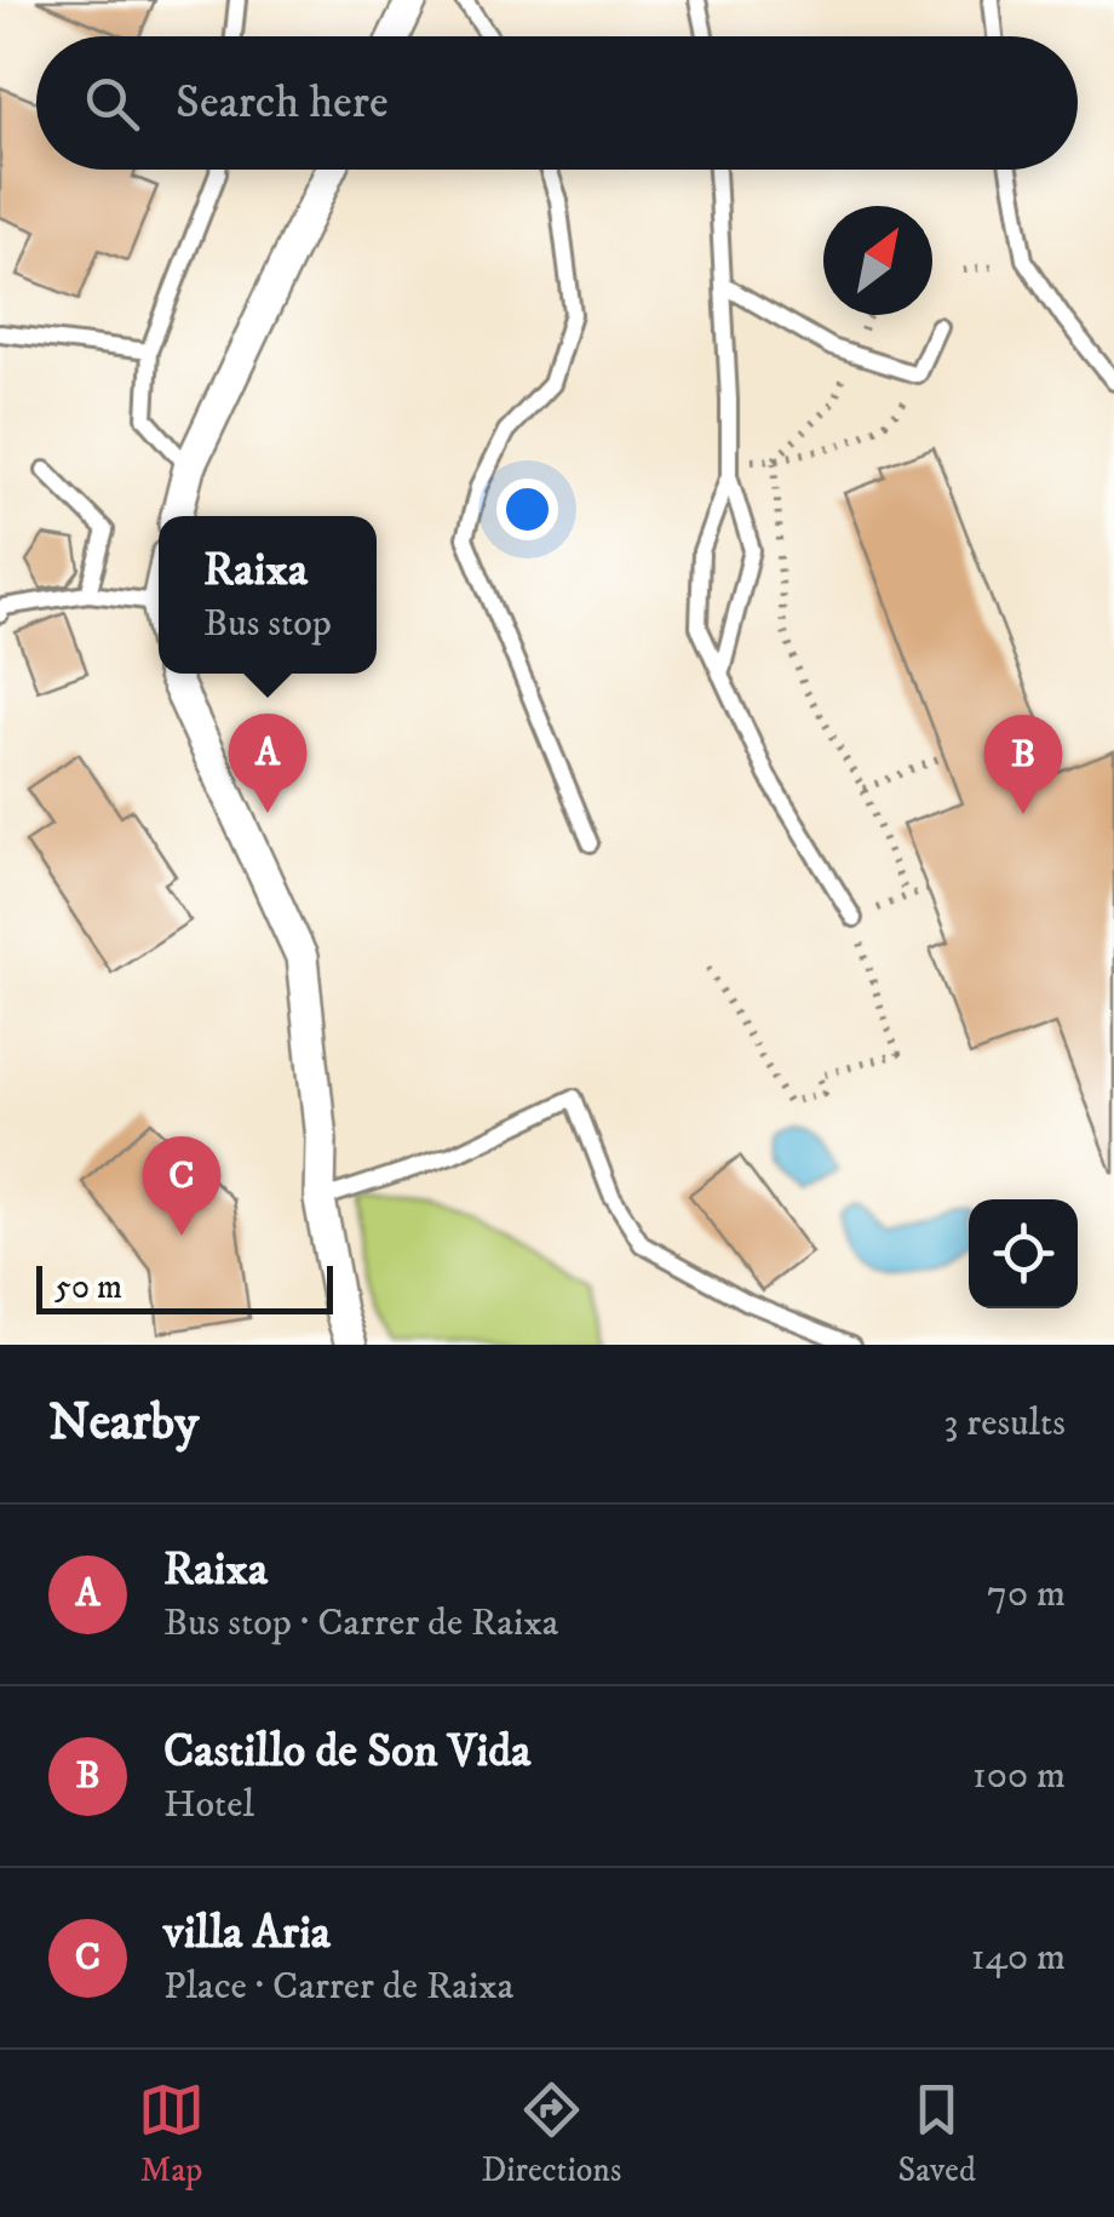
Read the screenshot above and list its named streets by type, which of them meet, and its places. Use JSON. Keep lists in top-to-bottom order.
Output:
{
  "scale_bar": "50 m",
  "north": "top right",
  "page": {
    "search": "Search here",
    "popup": ["Raixa", "Bus stop"],
    "pins": ["A", "B", "C"],
    "scale": "50 m",
    "heading": ["Nearby", "3 results"],
    "list": [
      {
        "mark": "A",
        "name": "Raixa",
        "note": "Bus stop · Carrer de Raixa",
        "value": "70 m"
      },
      {
        "mark": "B",
        "name": "Castillo de Son Vida",
        "note": "Hotel",
        "value": "100 m"
      },
      {
        "mark": "C",
        "name": "villa Aria",
        "note": "Place · Carrer de Raixa",
        "value": "140 m"
      }
    ],
    "nav": ["Map", "Directions", "Saved"]
  }
}
